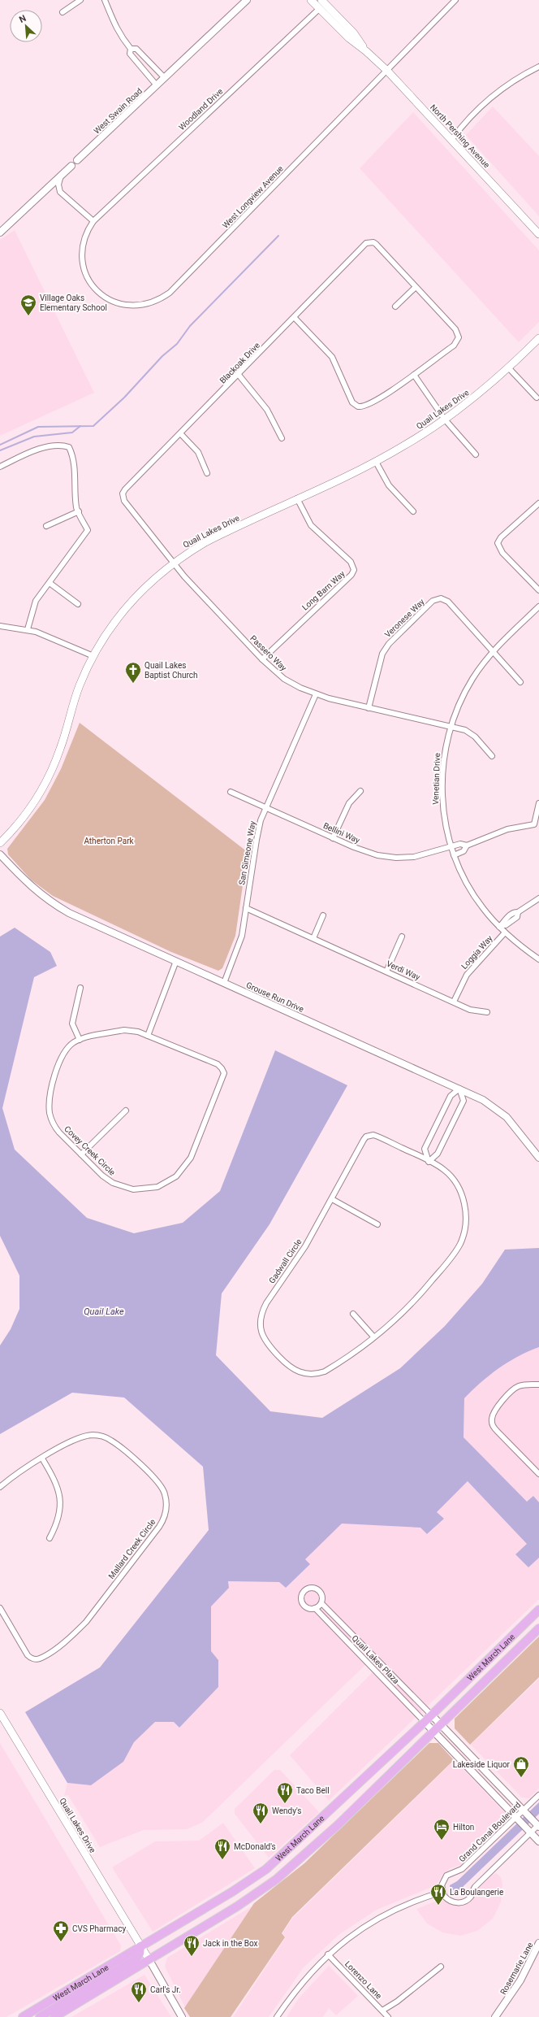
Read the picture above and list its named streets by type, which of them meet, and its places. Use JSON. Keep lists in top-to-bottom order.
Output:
{
  "streets": {
    "main road": ["North Pershing Avenue", "Quail Lakes Drive", "West March Lane"],
    "street": [
      "Woodland Drive",
      "West Swain Road",
      "West Longview Avenue",
      "Blackoak Drive",
      "Long Barn Way",
      "Veronese Way",
      "Passero Way",
      "Venetian Drive",
      "Bellini Way",
      "San Simeone Way",
      "Loggia Way",
      "Verdi Way",
      "Grouse Run Drive",
      "Covey Creek Circle",
      "Gadwall Circle",
      "Mallard Creek Circle",
      "Quail Lakes Plaza",
      "Grand Canal Boulevard",
      "Rosemarie Lane",
      "Lorenzo Lane"
    ]
  },
  "crossings": [
    ["Woodland Drive", "North Pershing Avenue"],
    ["Woodland Drive", "West Longview Avenue"],
    ["North Pershing Avenue", "West Longview Avenue"],
    ["Blackoak Drive", "Passero Way"],
    ["Quail Lakes Drive", "Long Barn Way"],
    ["Quail Lakes Drive", "Passero Way"],
    ["Quail Lakes Drive", "West March Lane"],
    ["Long Barn Way", "Passero Way"],
    ["Veronese Way", "Passero Way"],
    ["Veronese Way", "Venetian Drive"],
    ["Passero Way", "Venetian Drive"],
    ["Passero Way", "San Simeone Way"],
    ["Venetian Drive", "Bellini Way"],
    ["Venetian Drive", "Loggia Way"],
    ["Bellini Way", "San Simeone Way"],
    ["San Simeone Way", "Verdi Way"],
    ["San Simeone Way", "Grouse Run Drive"],
    ["Loggia Way", "Verdi Way"],
    ["West March Lane", "Quail Lakes Plaza"]
  ],
  "water": ["Quail Lake"],
  "parks": ["Atherton Park"],
  "places": {
    "school or university": ["Village Oaks Elementary School"],
    "church": ["Quail Lakes Baptist Church"],
    "shop": ["Lakeside Liquor"],
    "restaurant": [
      "Taco Bell",
      "Wendy's",
      "McDonald's",
      "La Boulangerie",
      "Jack in the Box",
      "Carl's Jr."
    ],
    "hotel": ["Hilton"],
    "pharmacy": ["CVS Pharmacy"]
  },
  "north": "top left"
}
